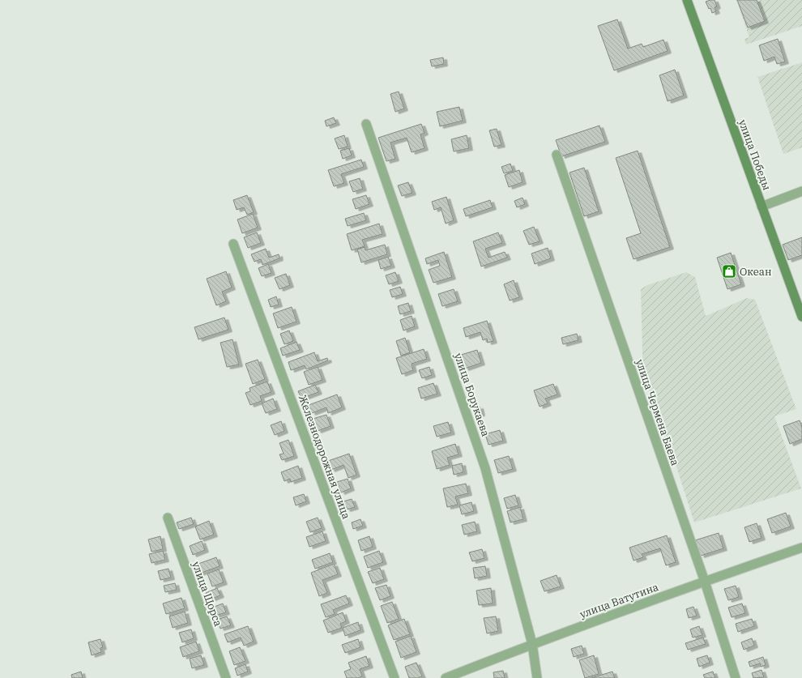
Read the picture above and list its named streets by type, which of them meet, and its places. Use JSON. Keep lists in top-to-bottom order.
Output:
{
  "streets": {
    "main road": ["улица Победы"],
    "street": [
      "улица Борукаева",
      "улица Чермена Баева",
      "Железнодорожная улица",
      "улица Щорса",
      "улица Ватутина"
    ]
  },
  "crossings": [
    ["улица Борукаева", "улица Ватутина"],
    ["улица Чермена Баева", "улица Ватутина"]
  ],
  "places": {
    "shop": ["Океан"]
  }
}
